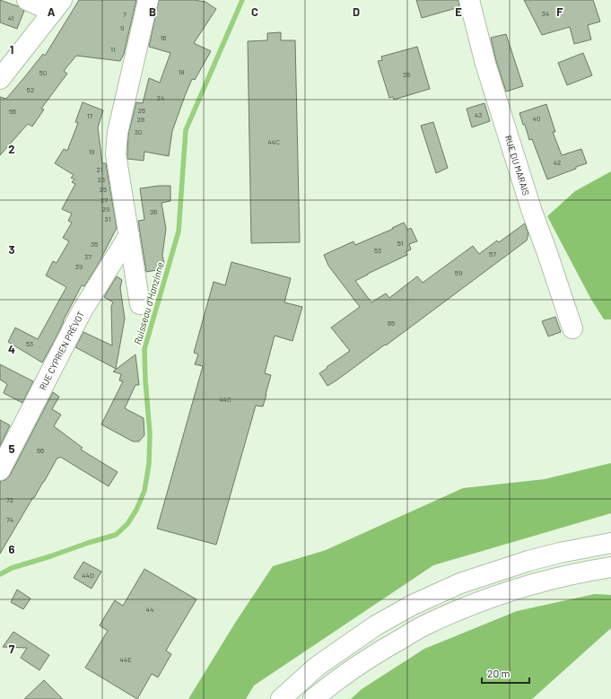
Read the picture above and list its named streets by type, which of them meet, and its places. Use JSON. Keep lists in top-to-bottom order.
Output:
{
  "streets": {
    "street": ["RUE DU MARAIS", "RUE CYPRIEN PRÉVOT"]
  },
  "water": ["Ruisseau d'Hanzinne"],
  "house_numbers": [
    "34",
    "7",
    "41",
    "9",
    "16",
    "11",
    "18",
    "50",
    "35",
    "52",
    "24",
    "26",
    "56",
    "43",
    "17",
    "40",
    "28",
    "30",
    "44C",
    "19",
    "42",
    "21",
    "23",
    "25",
    "27",
    "29",
    "36",
    "31",
    "51",
    "35",
    "53",
    "57",
    "37",
    "39",
    "59",
    "65",
    "53",
    "44C",
    "66",
    "72",
    "74",
    "44D",
    "44",
    "44E"
  ],
  "scale_bar": "20 m",
  "grid": {
    "columns": [
      "A",
      "B",
      "C",
      "D",
      "E",
      "F"
    ],
    "rows": [
      "1",
      "2",
      "3",
      "4",
      "5",
      "6",
      "7"
    ]
  }
}
